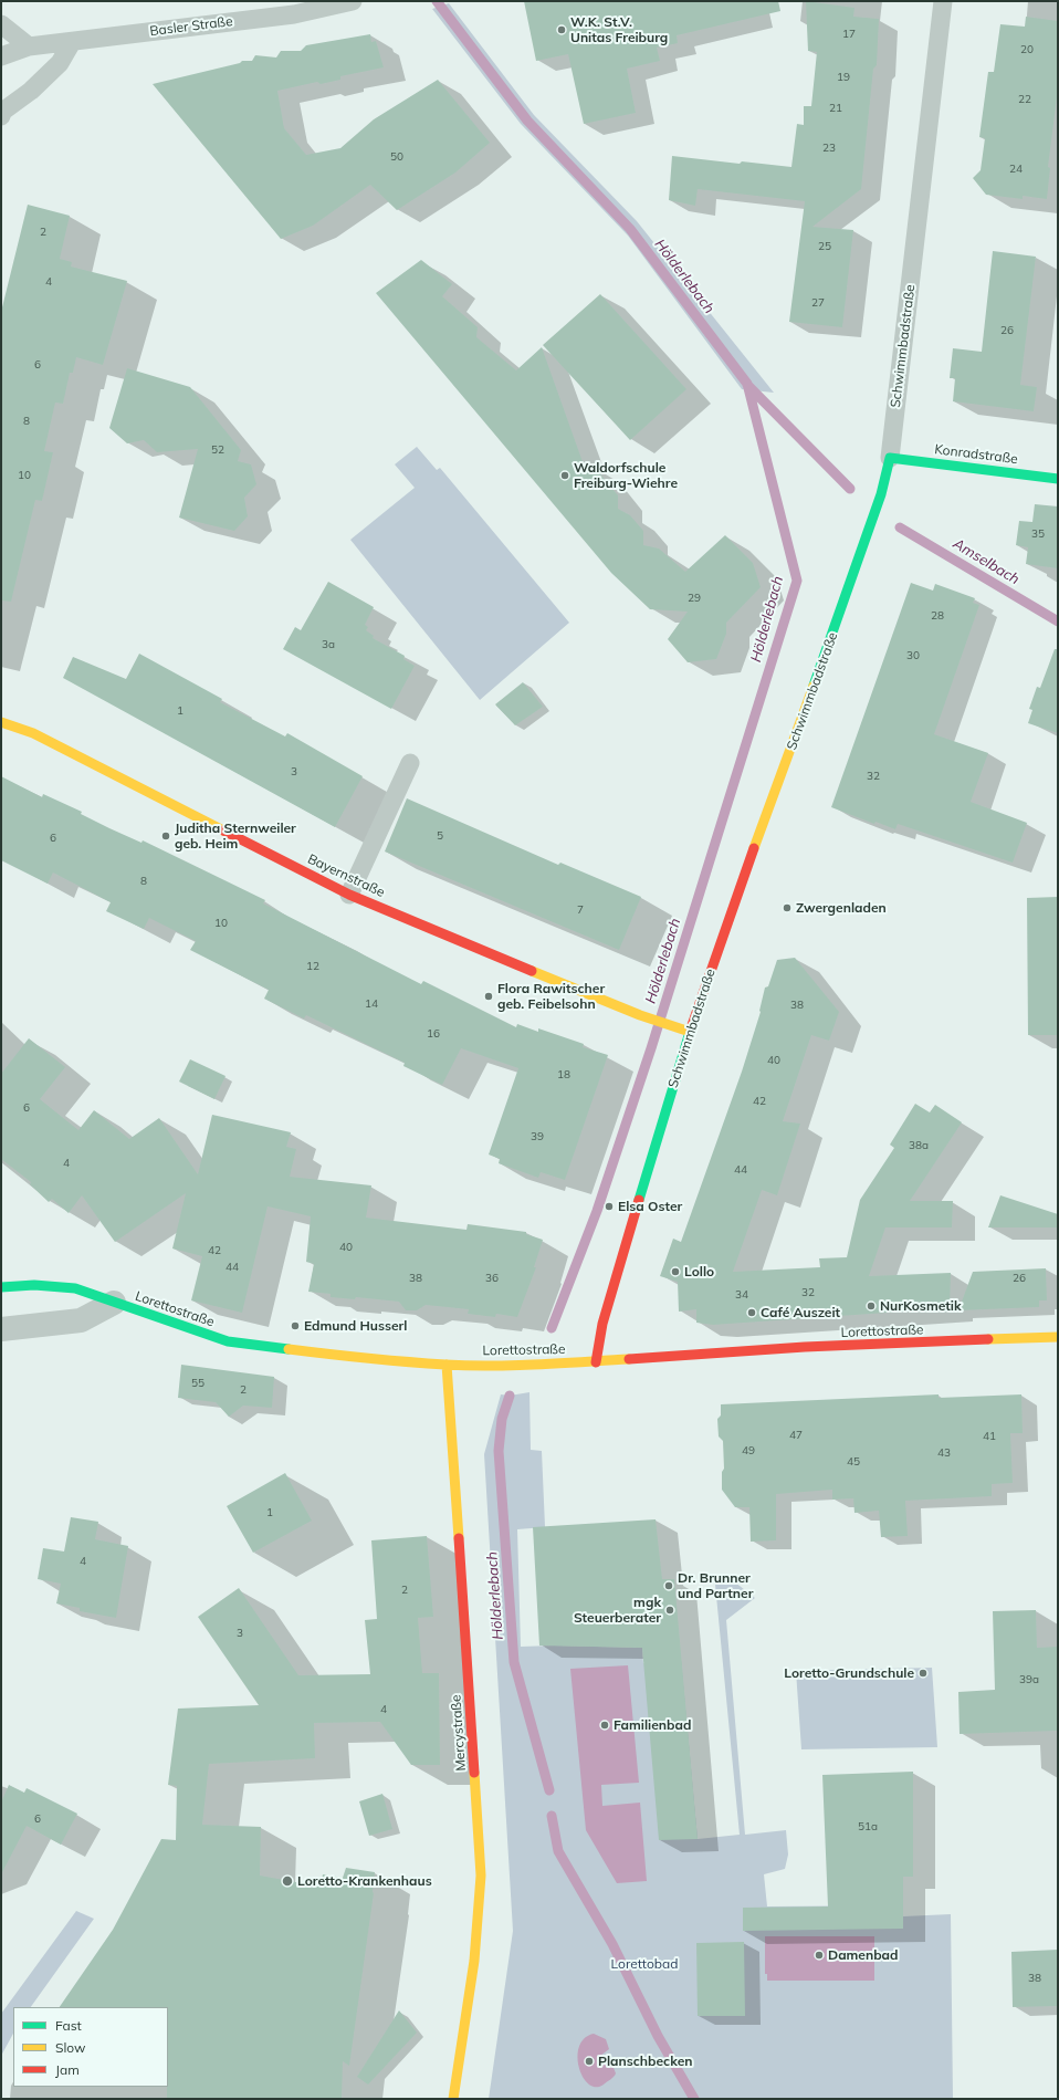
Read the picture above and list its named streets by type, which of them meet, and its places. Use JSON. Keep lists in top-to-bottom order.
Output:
{
  "streets": {
    "street": [
      "Schwimmbadstraße",
      "Konradstraße",
      "Bayernstraße",
      "Lorettostraße",
      "Mercystraße"
    ],
    "lane": ["Basler Straße"]
  },
  "crossings": [
    ["Schwimmbadstraße", "Konradstraße"],
    ["Schwimmbadstraße", "Bayernstraße"],
    ["Schwimmbadstraße", "Lorettostraße"],
    ["Lorettostraße", "Mercystraße"]
  ],
  "water": ["Hölderlebach", "Amselbach"],
  "parks": ["Lorettobad"],
  "places": [
    "W.K. St.V. Unitas Freiburg",
    "Waldorfschule Freiburg-Wiehre",
    "Juditha Sternweiler geb. Heim",
    "Zwergenladen",
    "Flora Rawitscher geb. Feibelsohn",
    "Elsa Oster",
    "Lollo",
    "NurKosmetik",
    "Café Auszeit",
    "Edmund Husserl",
    "Dr. Brunner und Partner",
    "mgk Steuerberater",
    "Loretto-Grundschule",
    "Familienbad",
    "Loretto-Krankenhaus",
    "Damenbad",
    "Planschbecken"
  ],
  "house_numbers": [
    "17",
    "20",
    "19",
    "22",
    "21",
    "23",
    "50",
    "24",
    "2",
    "25",
    "4",
    "27",
    "26",
    "6",
    "8",
    "52",
    "10",
    "35",
    "29",
    "28",
    "3a",
    "30",
    "1",
    "3",
    "32",
    "5",
    "6",
    "8",
    "7",
    "10",
    "12",
    "14",
    "38",
    "16",
    "40",
    "18",
    "42",
    "6",
    "39",
    "38a",
    "4",
    "44",
    "40",
    "42",
    "44",
    "38",
    "36",
    "26",
    "32",
    "34",
    "55",
    "2",
    "47",
    "41",
    "49",
    "43",
    "45",
    "1",
    "4",
    "2",
    "3",
    "39a",
    "4",
    "6",
    "51a",
    "38"
  ],
  "legend": ["Fast", "Slow", "Jam"]
}
